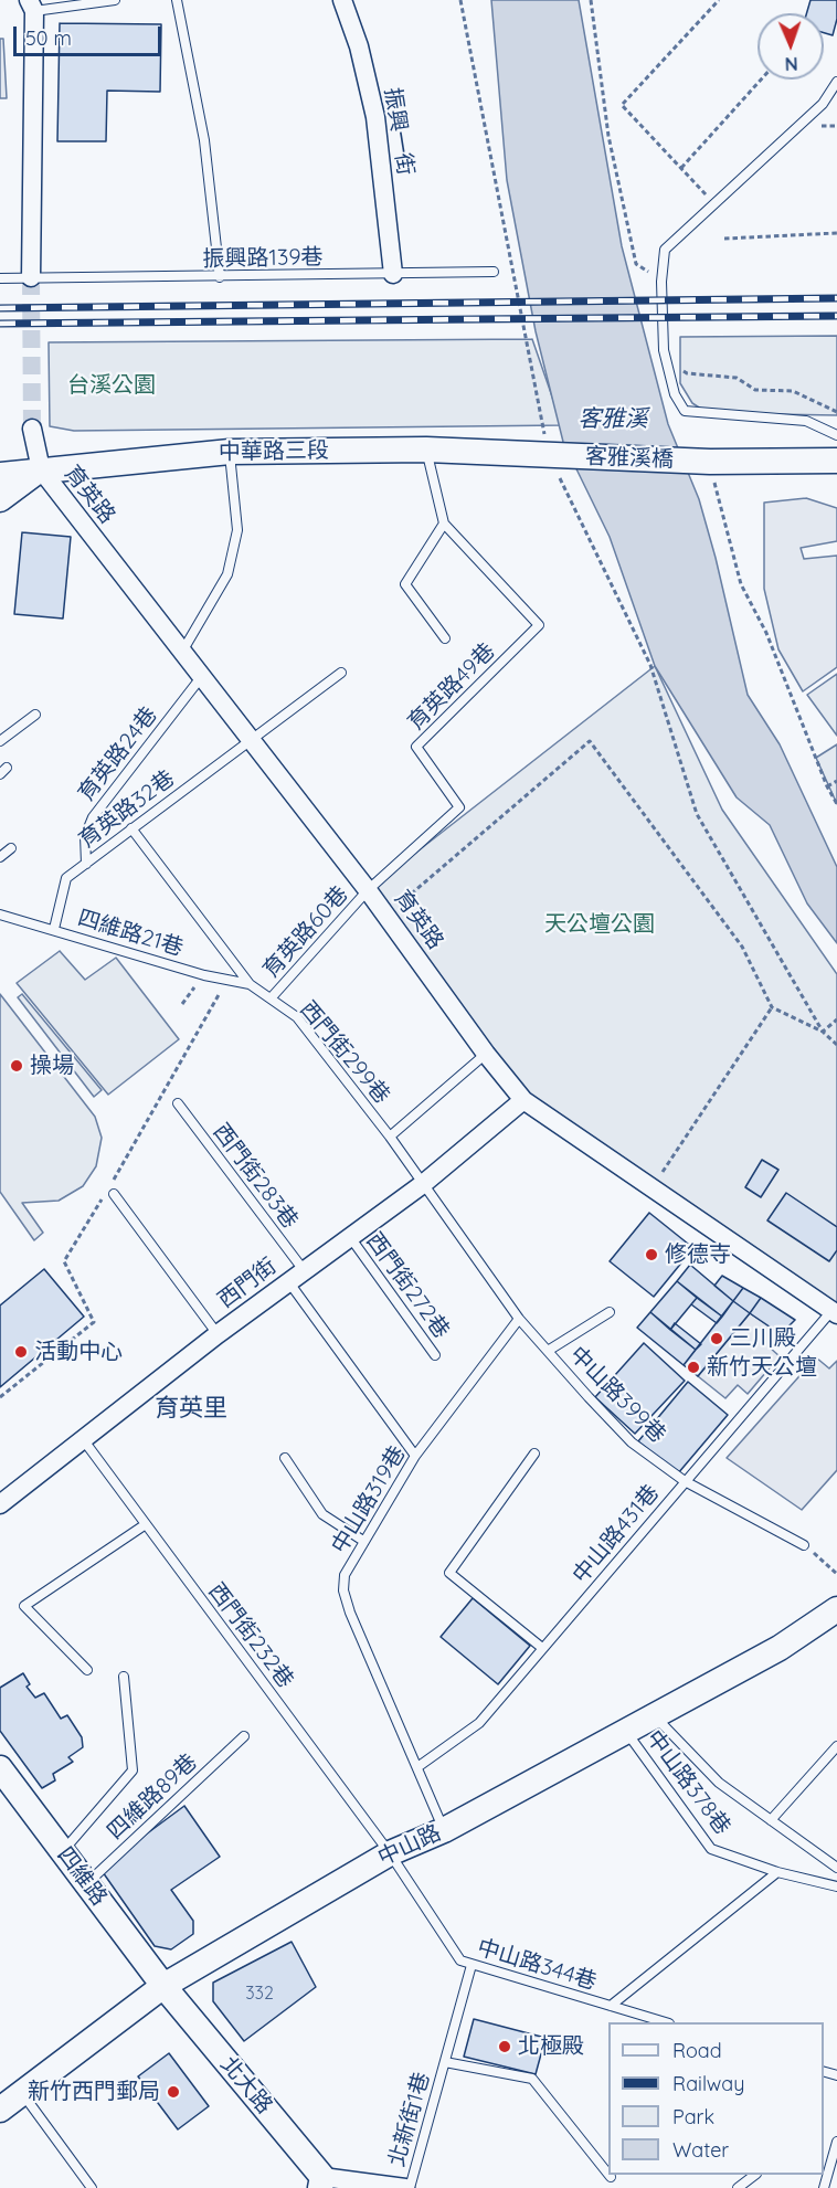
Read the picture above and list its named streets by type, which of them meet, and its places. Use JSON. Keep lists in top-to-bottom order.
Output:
{
  "streets": {
    "street": [
      "振興一街",
      "中華路三段",
      "客雅溪橋",
      "育英路",
      "西門街",
      "中山路",
      "四維路",
      "北大路"
    ],
    "lane": [
      "振興路139巷",
      "育英路49巷",
      "育英路24巷",
      "育英路32巷",
      "育英路60巷",
      "四維路21巷",
      "西門街299巷",
      "西門街283巷",
      "西門街272巷",
      "中山路399巷",
      "中山路319巷",
      "中山路431巷",
      "西門街232巷",
      "中山路378巷",
      "四維路89巷",
      "中山路344巷",
      "北新街1巷"
    ]
  },
  "crossings": [
    ["振興一街", "振興路139巷"],
    ["中華路三段", "客雅溪橋"],
    ["中華路三段", "育英路"],
    ["育英路", "育英路49巷"],
    ["育英路", "育英路24巷"],
    ["育英路", "育英路32巷"],
    ["育英路", "育英路60巷"],
    ["育英路", "西門街"],
    ["育英路", "中山路431巷"],
    ["育英路49巷", "育英路60巷"],
    ["育英路24巷", "育英路32巷"],
    ["育英路32巷", "四維路21巷"],
    ["育英路32巷", "西門街299巷"],
    ["育英路60巷", "西門街299巷"],
    ["四維路21巷", "西門街299巷"],
    ["西門街299巷", "西門街"],
    ["西門街299巷", "中山路399巷"],
    ["西門街283巷", "西門街"],
    ["西門街283巷", "中山路319巷"],
    ["西門街", "西門街272巷"],
    ["西門街", "中山路399巷"],
    ["西門街", "西門街232巷"],
    ["中山路399巷", "中山路319巷"],
    ["中山路399巷", "中山路431巷"],
    ["中山路319巷", "中山路431巷"],
    ["中山路319巷", "中山路"],
    ["西門街232巷", "中山路"],
    ["西門街232巷", "中山路344巷"],
    ["中山路378巷", "中山路"],
    ["中山路378巷", "中山路344巷"],
    ["四維路89巷", "四維路"],
    ["中山路", "四維路"],
    ["中山路", "中山路344巷"],
    ["中山路", "北大路"],
    ["四維路", "北大路"],
    ["中山路344巷", "北新街1巷"]
  ],
  "districts": ["育英里"],
  "water": ["客雅溪"],
  "parks": ["台溪公園", "天公壇公園"],
  "places": [
    "操場",
    "修德寺",
    "三川殿",
    "活動中心",
    "新竹天公壇",
    "北極殿",
    "新竹西門郵局"
  ],
  "house_numbers": ["332"],
  "legend": [
    "Road",
    "Railway",
    "Park",
    "Water"
  ],
  "scale_bar": "50 m",
  "north": "bottom"
}
